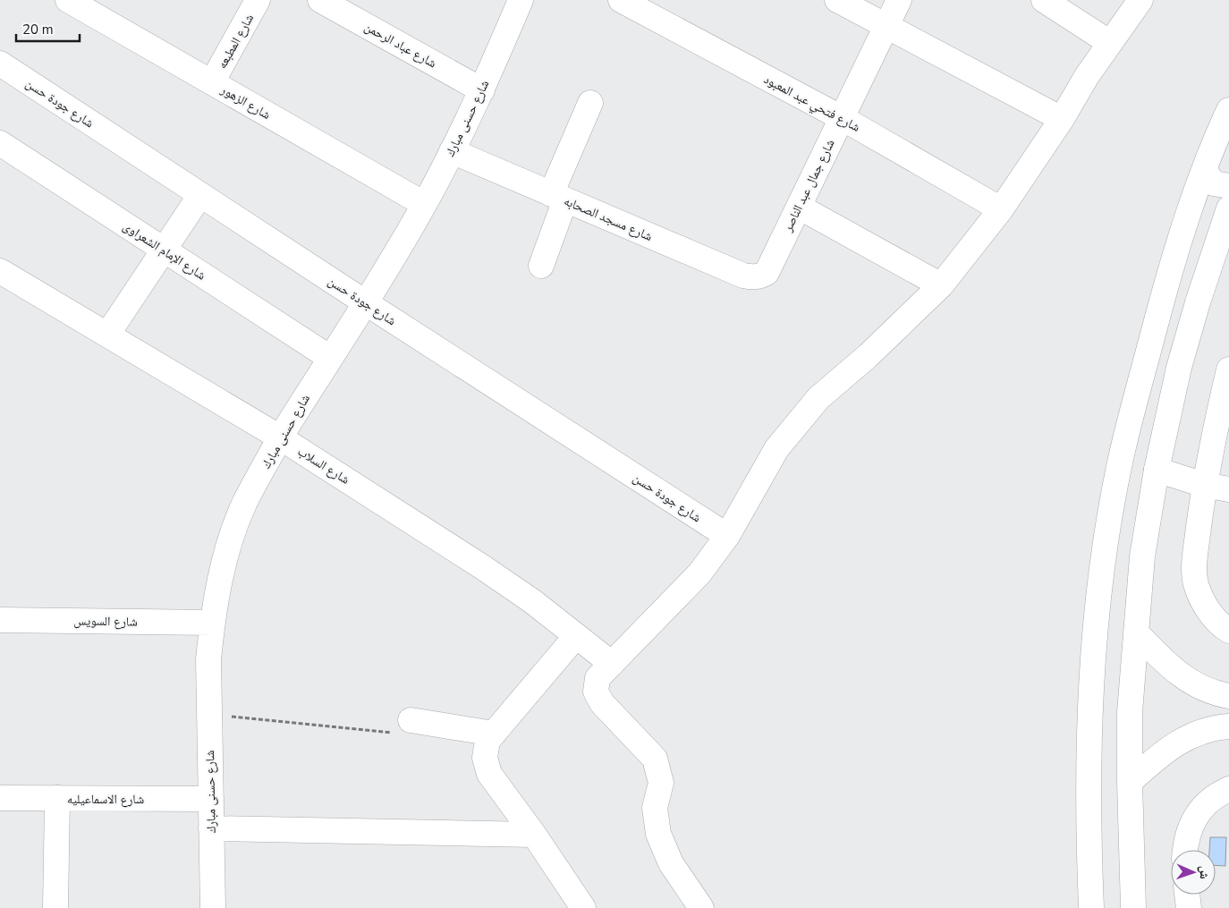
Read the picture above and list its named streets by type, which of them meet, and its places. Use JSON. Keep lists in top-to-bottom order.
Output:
{
  "streets": {
    "street": [
      "شارع المطبعه",
      "شارع عباد الرحمن",
      "شارع الزهور",
      "شارع جودة حسن",
      "شارع فتحي عبد المعبود",
      "شارع حسنى مبارك",
      "شارع جمال عبد الناصر",
      "شارع مسجد الصحابه",
      "شارع الإمام الشعراوى",
      "شارع السلاب",
      "شارع السويس",
      "شارع الاسماعيليه"
    ]
  },
  "crossings": [
    ["شارع المطبعه", "شارع الزهور"],
    ["شارع عباد الرحمن", "شارع حسنى مبارك"],
    ["شارع الزهور", "شارع حسنى مبارك"],
    ["شارع جودة حسن", "شارع حسنى مبارك"],
    ["شارع فتحي عبد المعبود", "شارع جمال عبد الناصر"],
    ["شارع حسنى مبارك", "شارع مسجد الصحابه"],
    ["شارع حسنى مبارك", "شارع الإمام الشعراوى"],
    ["شارع حسنى مبارك", "شارع السلاب"],
    ["شارع حسنى مبارك", "شارع السويس"],
    ["شارع حسنى مبارك", "شارع الاسماعيليه"],
    ["شارع جمال عبد الناصر", "شارع مسجد الصحابه"]
  ],
  "scale_bar": "20 m",
  "north": "right"
}
